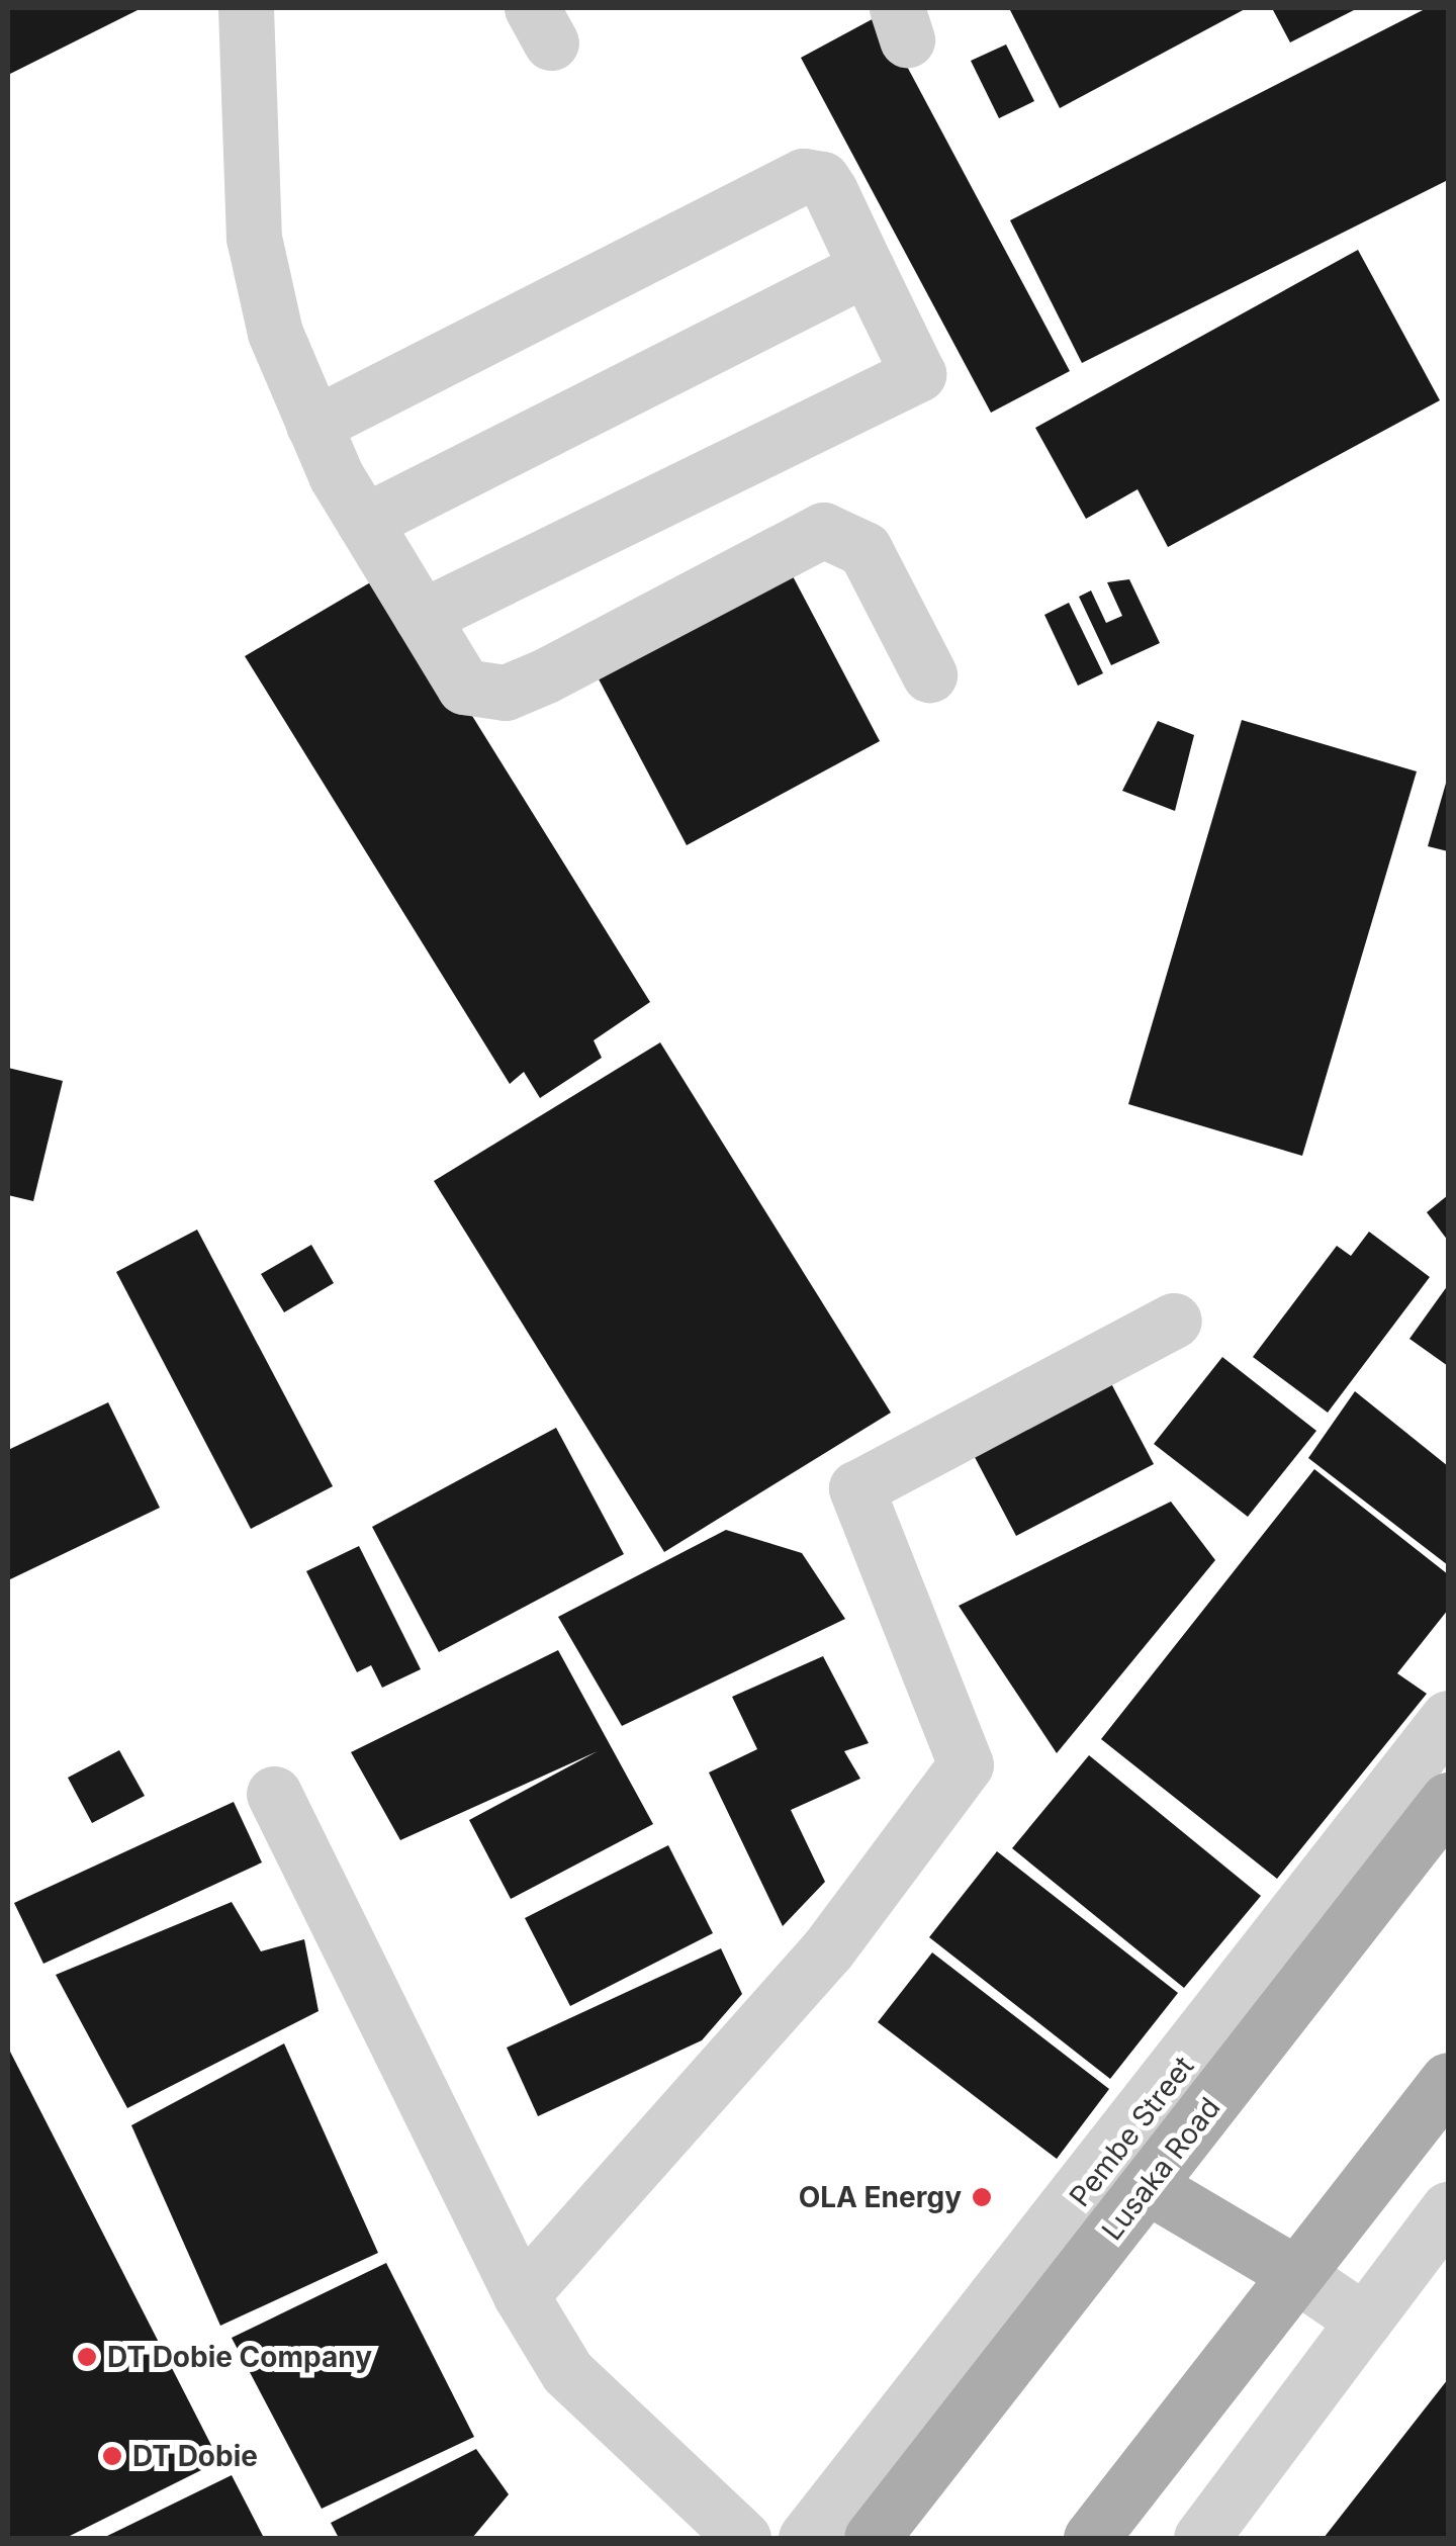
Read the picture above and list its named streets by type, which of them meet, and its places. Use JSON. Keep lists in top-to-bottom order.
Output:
{
  "streets": {
    "main road": ["Lusaka Road"],
    "street": ["Pembe Street"]
  },
  "crossings": [
    ["Pembe Street", "Lusaka Road"]
  ],
  "places": ["OLA Energy", "DT Dobie Company", "DT Dobie"]
}
